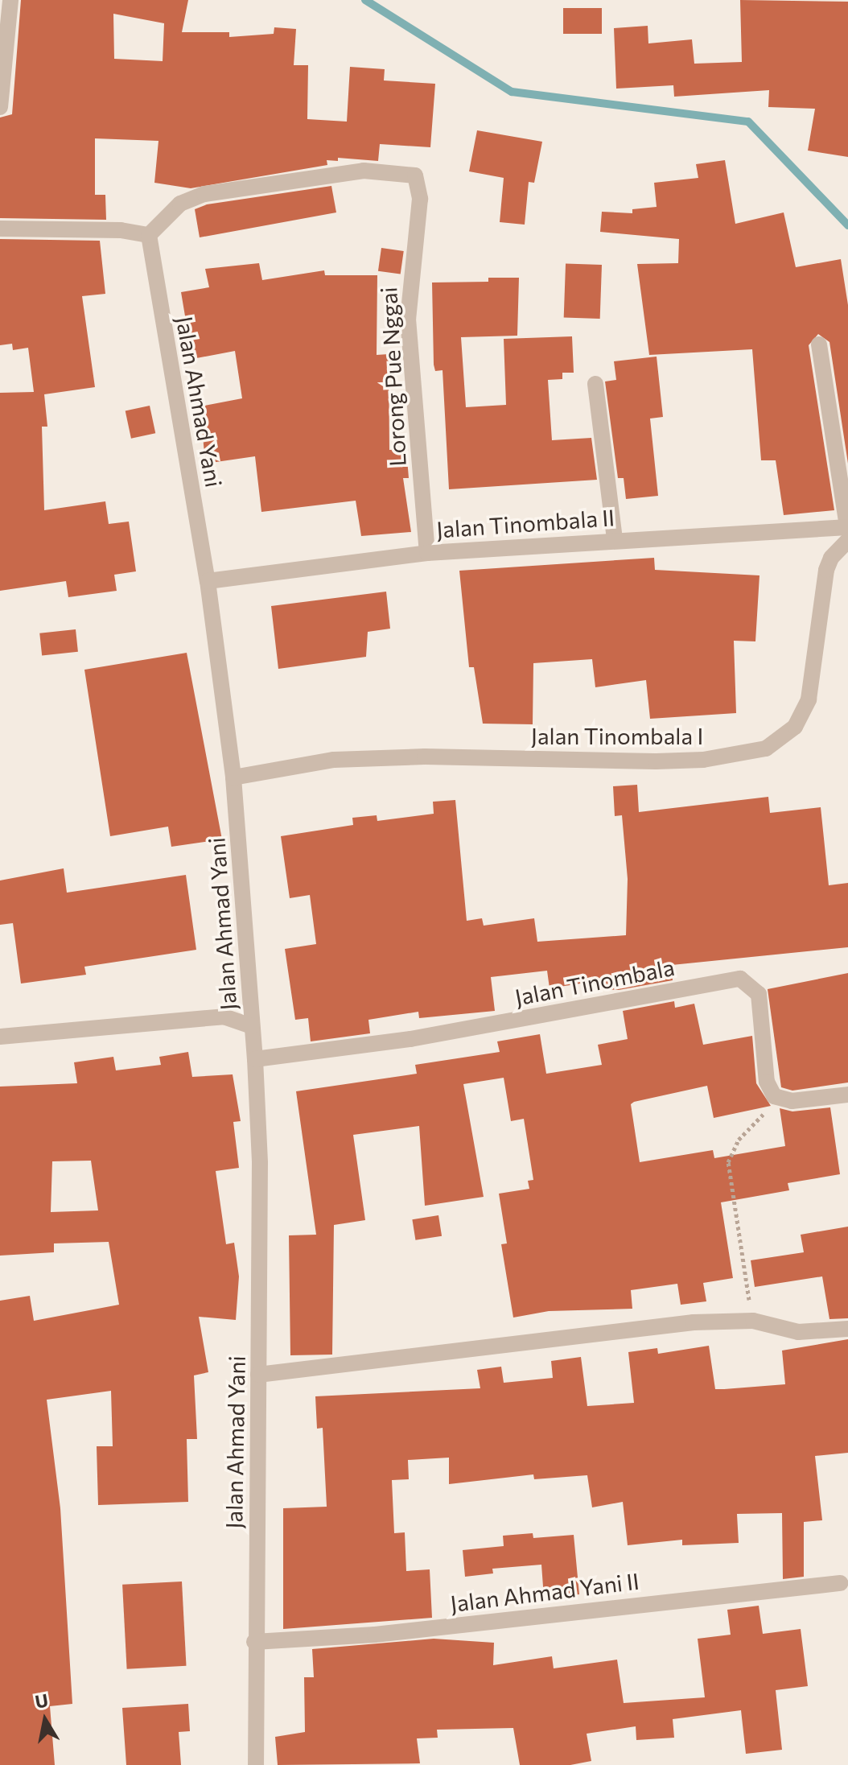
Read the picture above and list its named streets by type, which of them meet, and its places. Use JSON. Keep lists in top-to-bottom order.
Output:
{
  "streets": {
    "street": [
      "Lorong Pue Nggai",
      "Jalan Ahmad Yani",
      "Jalan Tinombala II",
      "Jalan Tinombala I",
      "Jalan Tinombala",
      "Jalan Ahmad Yani II"
    ]
  },
  "crossings": [
    ["Lorong Pue Nggai", "Jalan Ahmad Yani"],
    ["Lorong Pue Nggai", "Jalan Tinombala II"],
    ["Jalan Ahmad Yani", "Jalan Tinombala II"],
    ["Jalan Ahmad Yani", "Jalan Tinombala I"],
    ["Jalan Ahmad Yani", "Jalan Tinombala"],
    ["Jalan Ahmad Yani", "Jalan Ahmad Yani II"],
    ["Jalan Tinombala II", "Jalan Tinombala I"]
  ],
  "north": "top"
}
